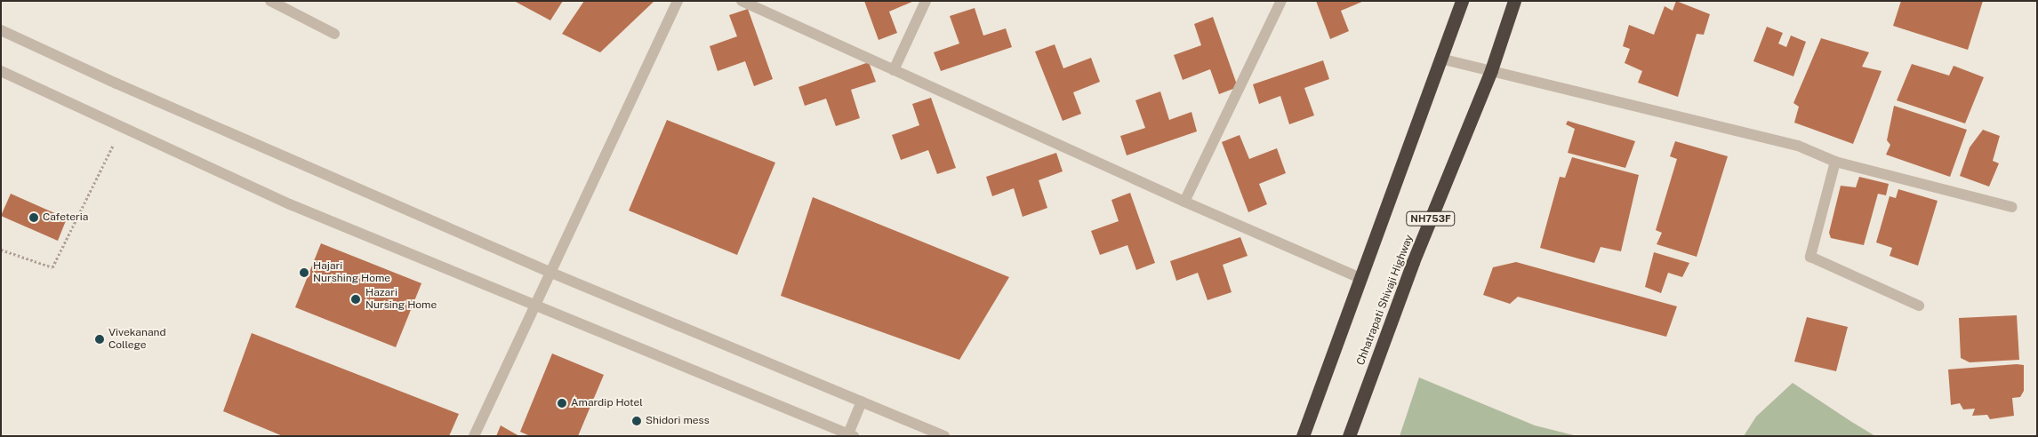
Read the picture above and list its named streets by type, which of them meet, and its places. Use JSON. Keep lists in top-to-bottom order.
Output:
{
  "streets": {
    "highway": ["NH753F", "Chhatrapati Shivaji Highway"]
  },
  "places": [
    "Cafeteria",
    "Hajari Nurshing Home",
    "Hazari Nursing Home",
    "Vivekanand College",
    "Amardip Hotel",
    "Shidori mess"
  ]
}
